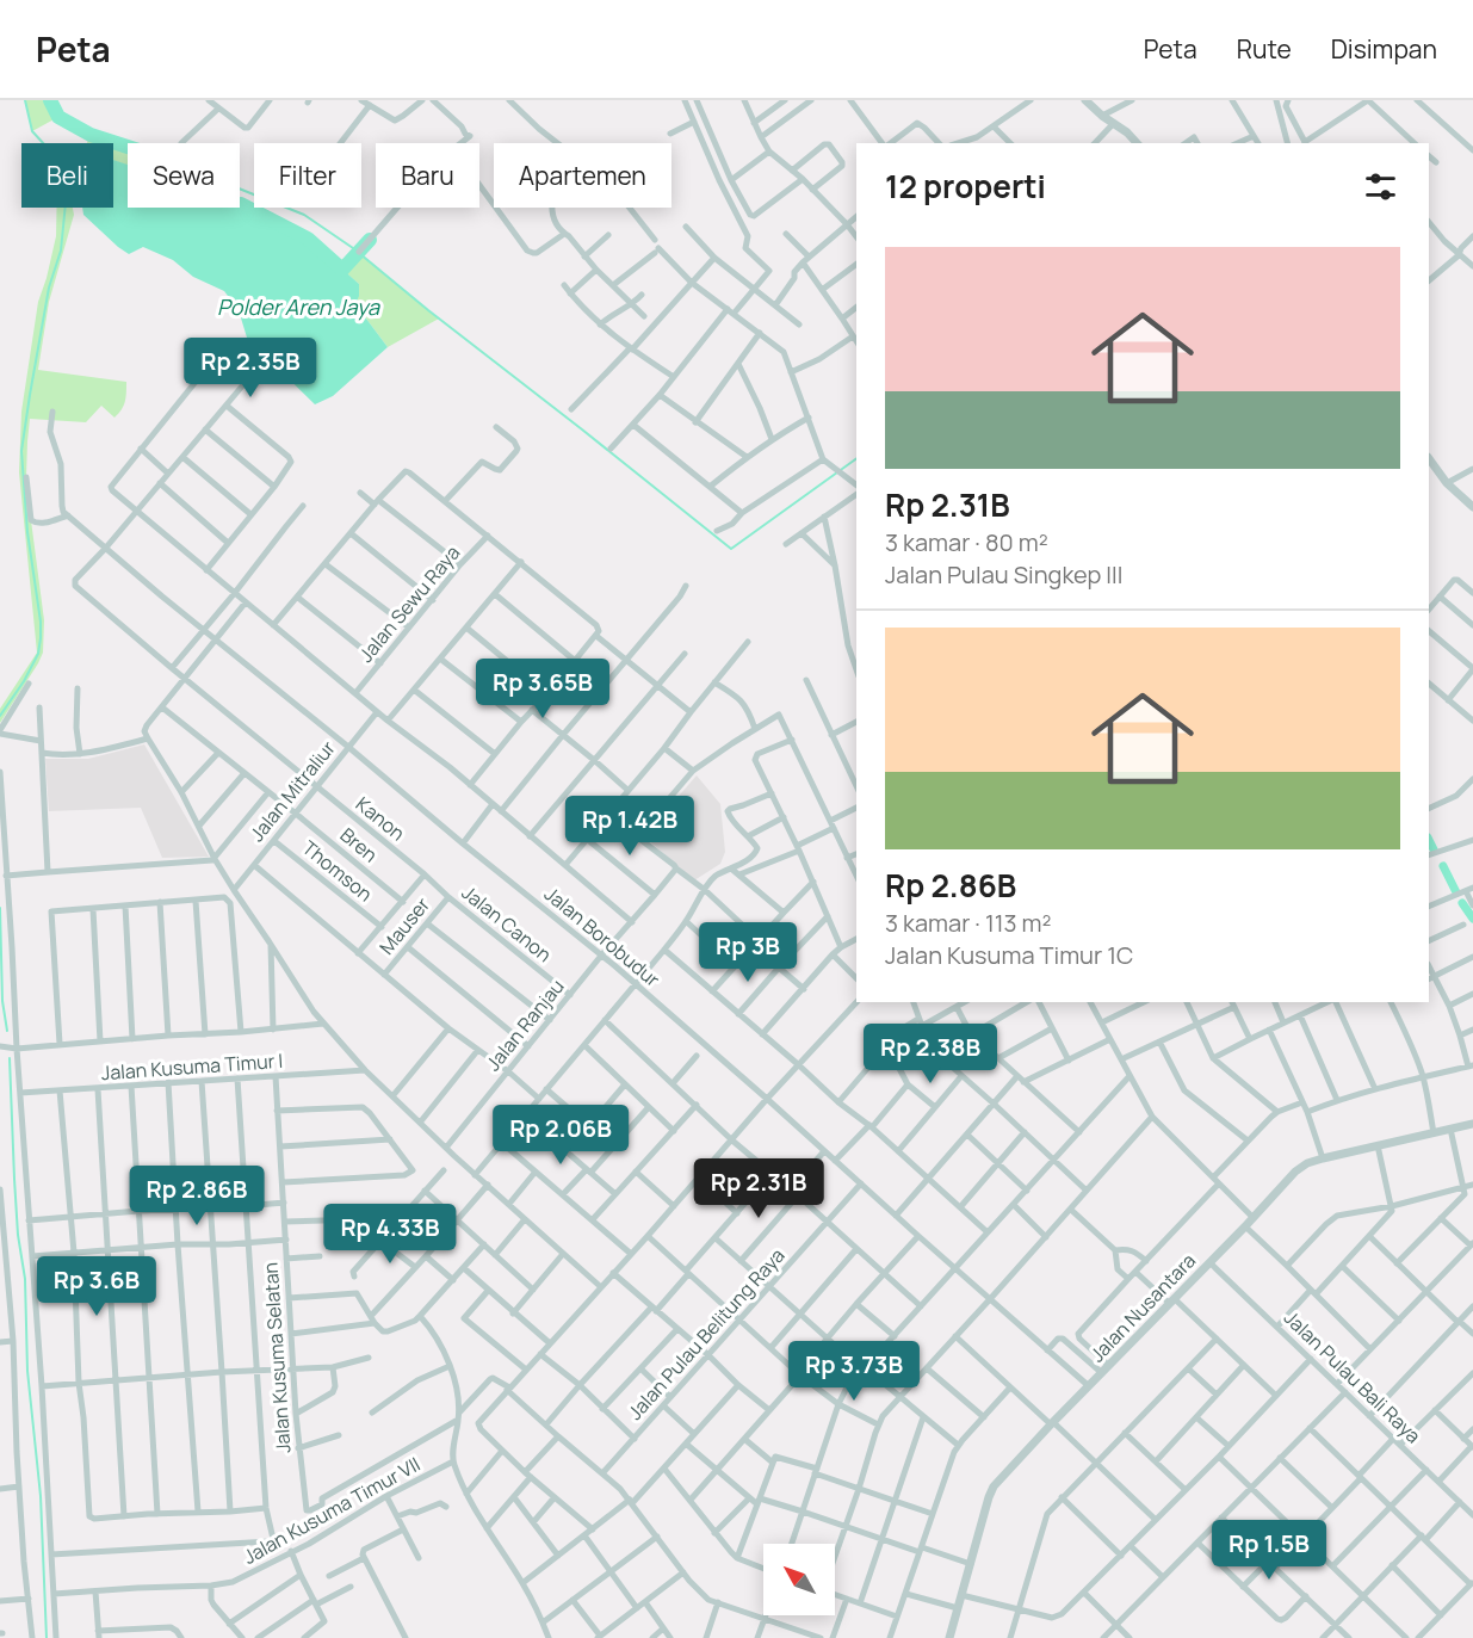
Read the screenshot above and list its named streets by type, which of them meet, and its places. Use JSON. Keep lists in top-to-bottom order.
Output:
{
  "streets": {
    "street": [
      "Jalan Sewu Raya",
      "Jalan Mitraliur",
      "Kanon",
      "Bren",
      "Thomson",
      "Jalan Canon",
      "Mauser",
      "Jalan Borobudur",
      "Jalan Ranjau",
      "Jalan Kusuma Timur I",
      "Jalan Nusantara",
      "Jalan Pulau Belitung Raya",
      "Jalan Kusuma Selatan",
      "Jalan Pulau Bali Raya",
      "Jalan Kusuma Timur VII"
    ]
  },
  "crossings": [
    ["Jalan Mitraliur", "Kanon"],
    ["Jalan Mitraliur", "Bren"],
    ["Jalan Mitraliur", "Thomson"],
    ["Jalan Mitraliur", "Jalan Borobudur"],
    ["Kanon", "Jalan Canon"],
    ["Kanon", "Jalan Borobudur"],
    ["Jalan Canon", "Mauser"],
    ["Jalan Canon", "Jalan Ranjau"],
    ["Jalan Borobudur", "Jalan Ranjau"],
    ["Jalan Borobudur", "Jalan Nusantara"],
    ["Jalan Borobudur", "Jalan Pulau Belitung Raya"],
    ["Jalan Kusuma Timur I", "Jalan Kusuma Selatan"],
    ["Jalan Nusantara", "Jalan Pulau Bali Raya"]
  ],
  "water": ["Polder Aren Jaya"],
  "north": "top left",
  "page": {
    "header": "Peta",
    "nav": ["Peta", "Rute", "Disimpan"],
    "chip": [
      "Beli",
      "Sewa",
      "Filter",
      "Baru",
      "Apartemen"
    ],
    "heading": "12 properti",
    "list": [
      {
        "name": "Rp 2.31B",
        "note": "3 kamar · 80 m² · Jalan Pulau Singkep III"
      },
      {
        "name": "Rp 2.86B",
        "note": "3 kamar · 113 m² · Jalan Kusuma Timur 1C"
      }
    ],
    "price": [
      "Rp 2.35B",
      "Rp 3.65B",
      "Rp 1.42B",
      "Rp 3B",
      "Rp 2.38B",
      "Rp 2.06B",
      "Rp 2.31B",
      "Rp 2.86B",
      "Rp 4.33B",
      "Rp 3.6B",
      "Rp 3.73B",
      "Rp 1.5B"
    ]
  }
}
